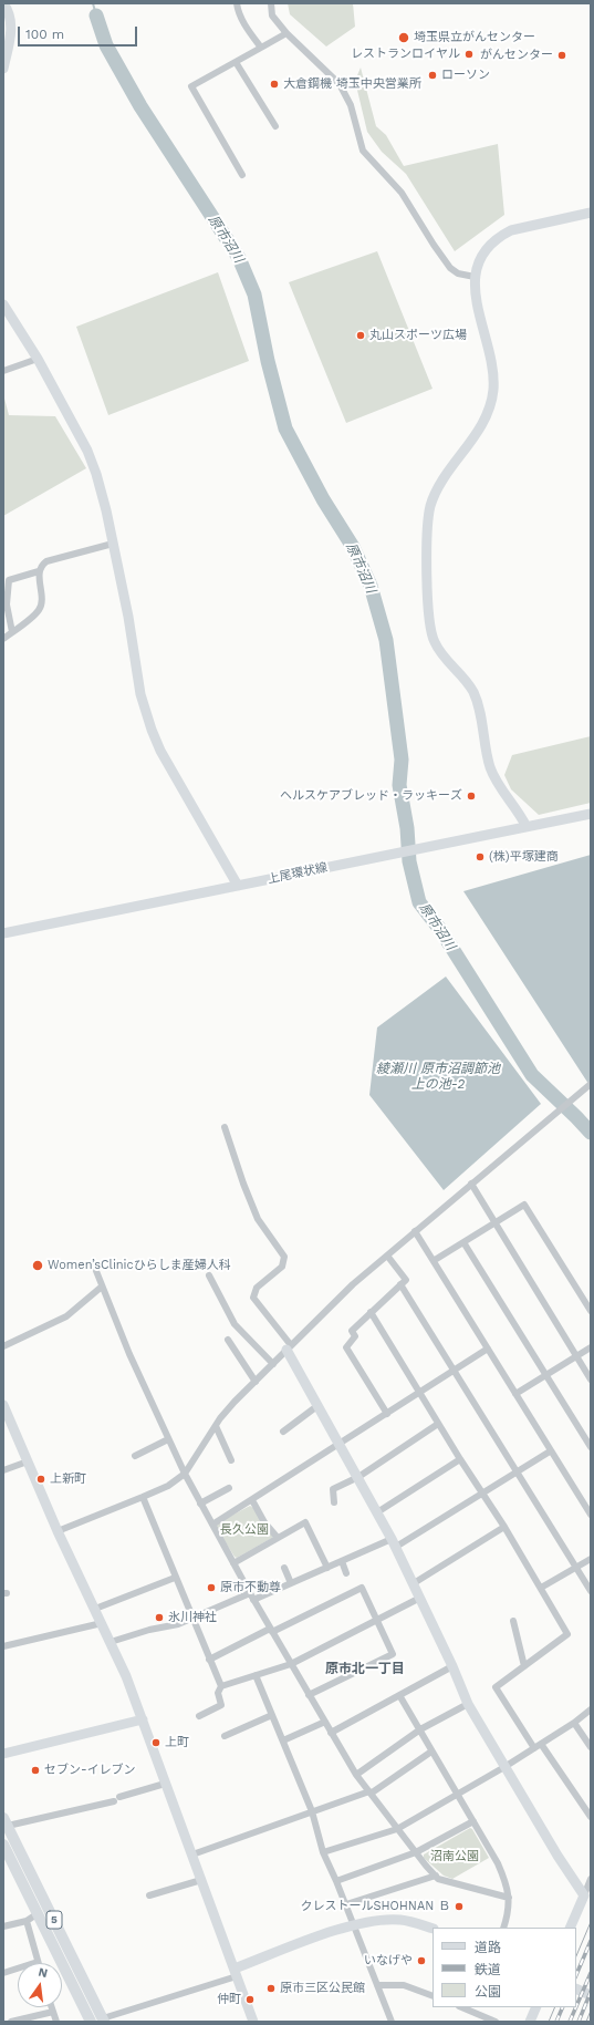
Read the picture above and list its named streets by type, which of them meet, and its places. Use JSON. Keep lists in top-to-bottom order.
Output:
{
  "streets": {
    "main road": ["5"],
    "street": ["上尾環状線"]
  },
  "districts": ["原市北一丁目"],
  "water": ["原市沼川", "綾瀬川 原市沼調節池 上の池-2"],
  "parks": ["長久公園", "沼南公園"],
  "places": [
    "埼玉県立がんセンター",
    "レストランロイヤル",
    "がんセンター",
    "ローソン",
    "大倉鋼機 埼玉中央営業所",
    "丸山スポーツ広場",
    "ヘルスケアブレッド・ラッキーズ",
    "(株)平塚建商",
    "Women’sClinicひらしま産婦人科",
    "上新町",
    "原市不動尊",
    "氷川神社",
    "上町",
    "セブン-イレブン",
    "クレストールSHOHNAN Ｂ",
    "いなげや",
    "原市三区公民館",
    "仲町"
  ],
  "legend": ["道路", "鉄道", "公園"],
  "scale_bar": "100 m",
  "north": "top"
}
